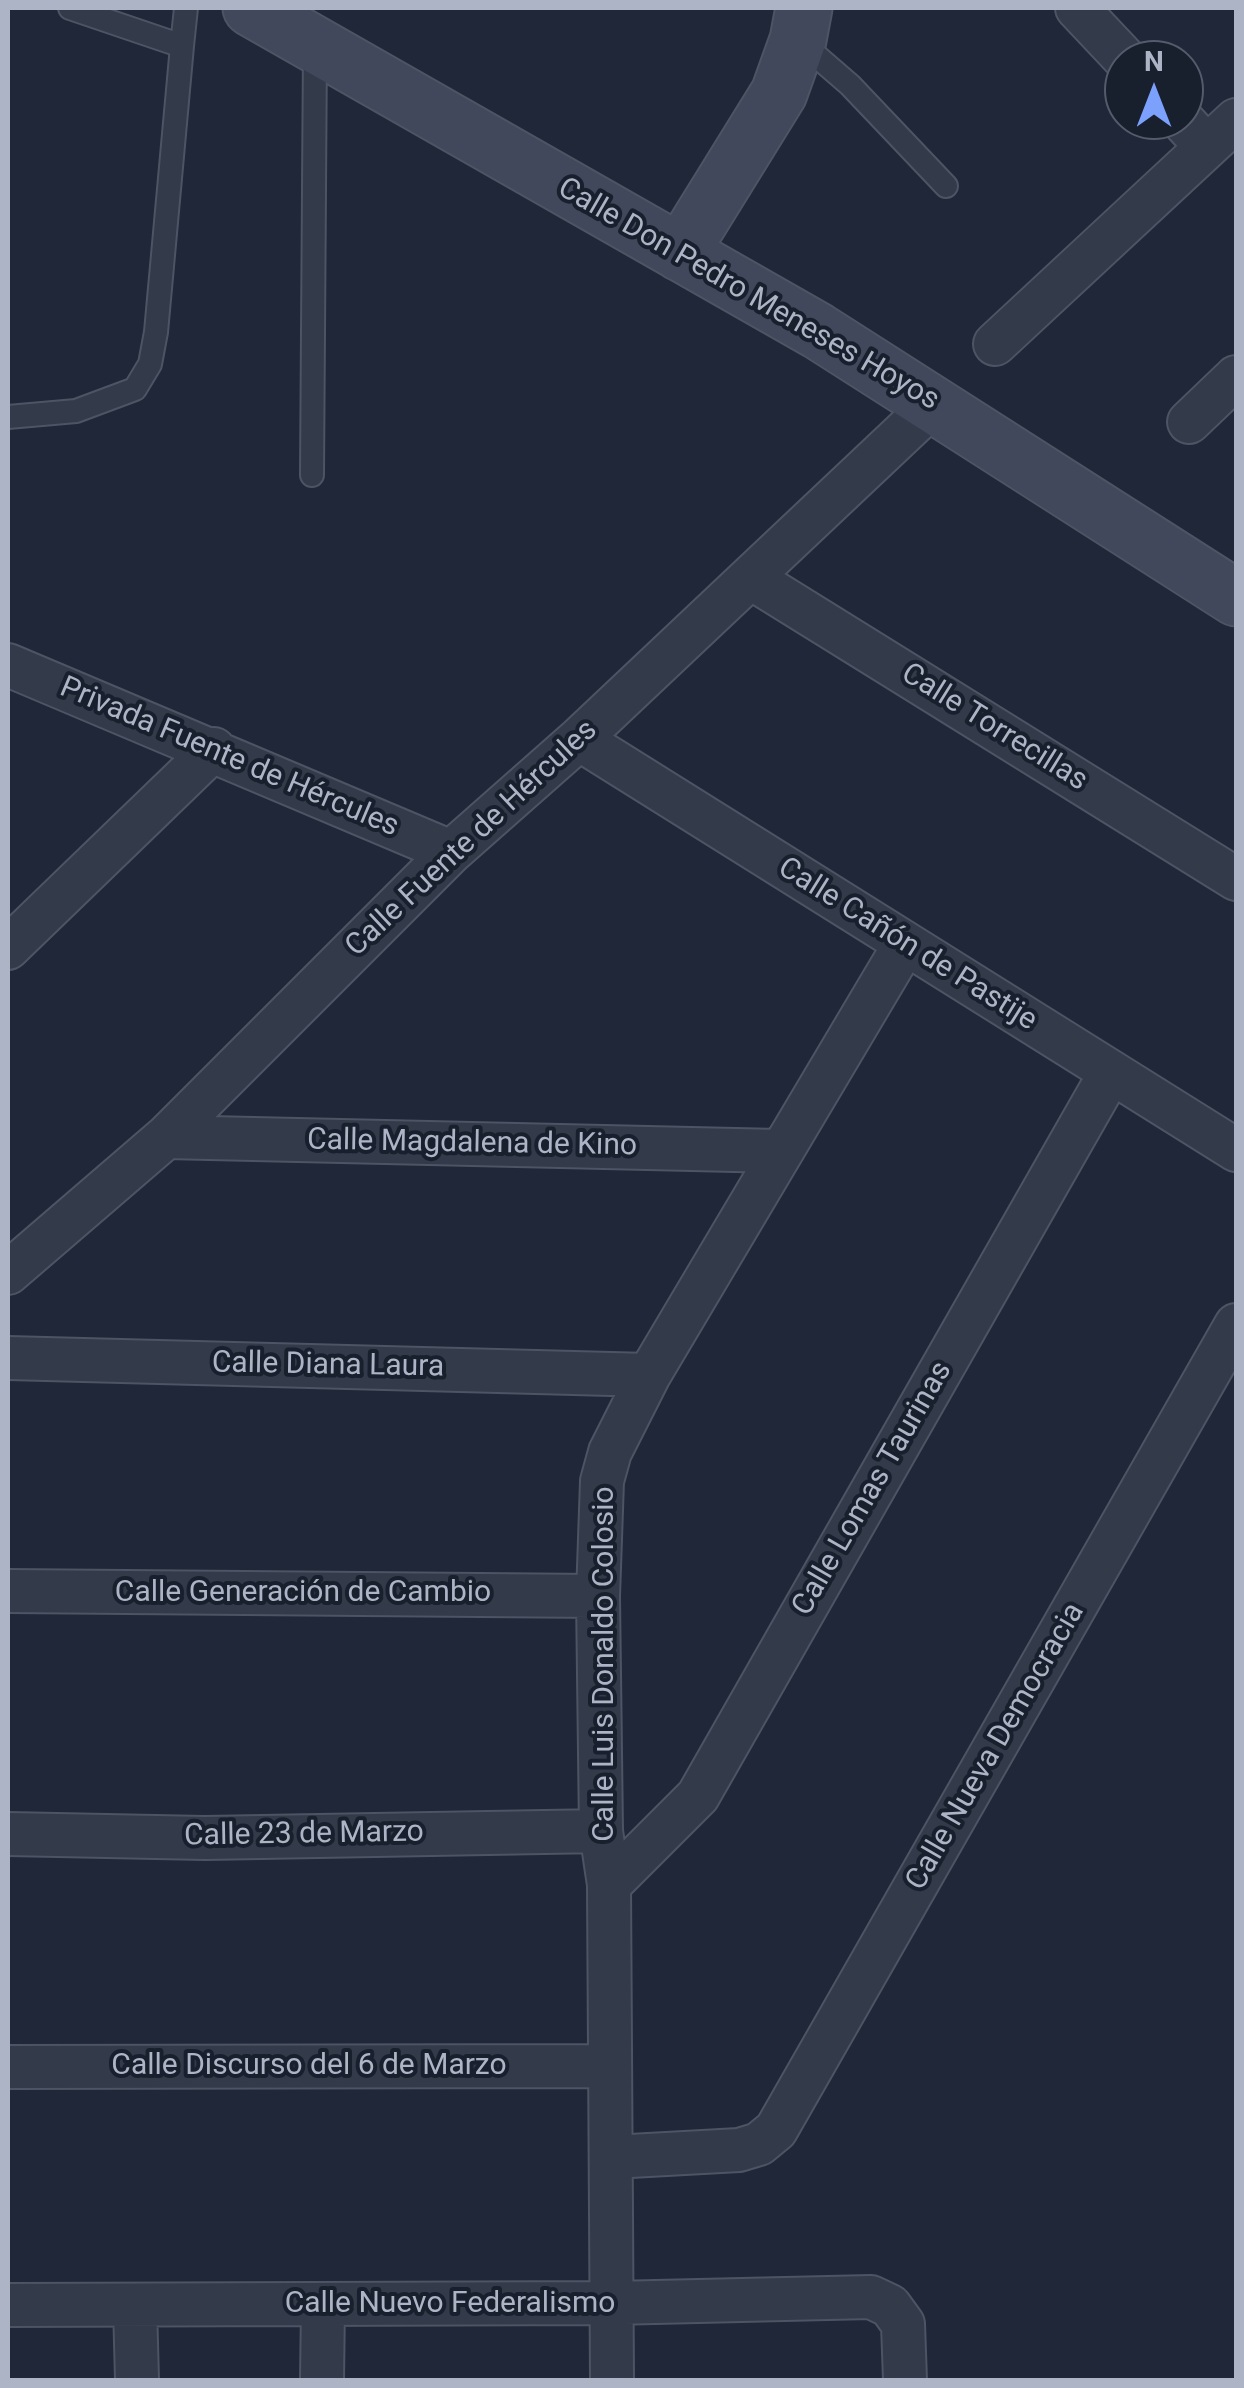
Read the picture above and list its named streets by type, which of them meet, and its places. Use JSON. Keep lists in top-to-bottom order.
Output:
{
  "streets": {
    "street": [
      "Calle Don Pedro Meneses Hoyos",
      "Calle Torrecillas",
      "Privada Fuente de Hércules",
      "Calle Fuente de Hércules",
      "Calle Cañón de Pastije",
      "Calle Magdalena de Kino",
      "Calle Diana Laura",
      "Calle Lomas Taurinas",
      "Calle Generación de Cambio",
      "Calle Luis Donaldo Colosio",
      "Calle Nueva Democracia",
      "Calle 23 de Marzo",
      "Calle Discurso del 6 de Marzo",
      "Calle Nuevo Federalismo"
    ]
  },
  "crossings": [
    ["Calle Don Pedro Meneses Hoyos", "Calle Fuente de Hércules"],
    ["Calle Torrecillas", "Calle Fuente de Hércules"],
    ["Privada Fuente de Hércules", "Calle Fuente de Hércules"],
    ["Calle Fuente de Hércules", "Calle Cañón de Pastije"],
    ["Calle Fuente de Hércules", "Calle Magdalena de Kino"],
    ["Calle Cañón de Pastije", "Calle Lomas Taurinas"],
    ["Calle Cañón de Pastije", "Calle Luis Donaldo Colosio"],
    ["Calle Magdalena de Kino", "Calle Luis Donaldo Colosio"],
    ["Calle Diana Laura", "Calle Luis Donaldo Colosio"],
    ["Calle Lomas Taurinas", "Calle Luis Donaldo Colosio"],
    ["Calle Generación de Cambio", "Calle Luis Donaldo Colosio"],
    ["Calle Luis Donaldo Colosio", "Calle Nueva Democracia"],
    ["Calle Luis Donaldo Colosio", "Calle 23 de Marzo"],
    ["Calle Luis Donaldo Colosio", "Calle Discurso del 6 de Marzo"],
    ["Calle Luis Donaldo Colosio", "Calle Nuevo Federalismo"]
  ],
  "north": "top"
}
